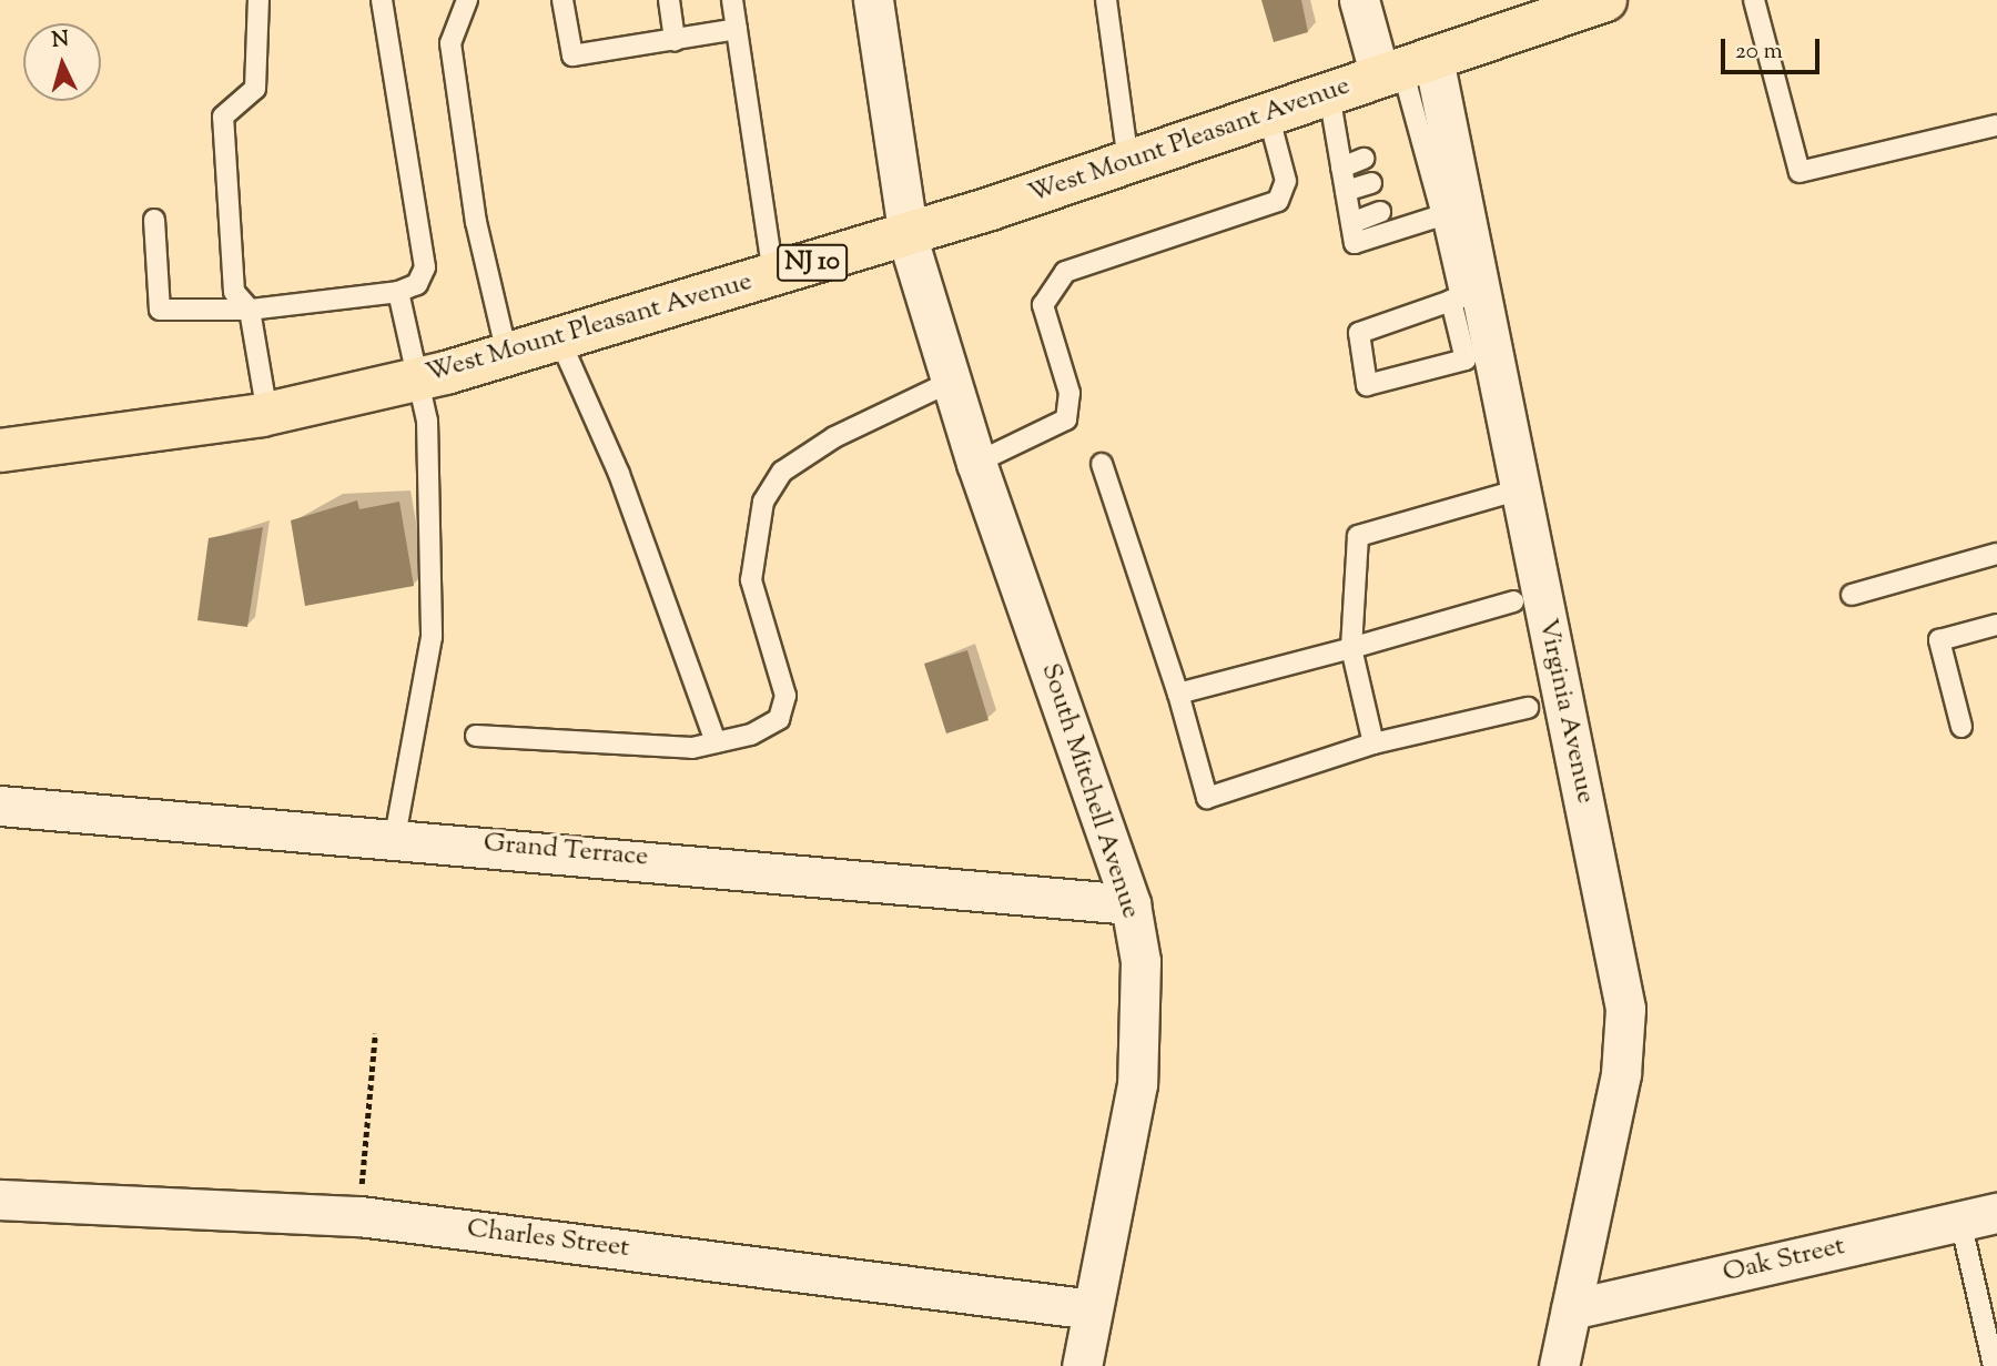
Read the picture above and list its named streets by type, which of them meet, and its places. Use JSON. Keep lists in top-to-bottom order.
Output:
{
  "streets": {
    "main road": ["West Mount Pleasant Avenue", "NJ 10"],
    "street": [
      "Virginia Avenue",
      "South Mitchell Avenue",
      "Grand Terrace",
      "Charles Street",
      "Oak Street"
    ]
  },
  "crossings": [
    ["West Mount Pleasant Avenue", "Virginia Avenue"],
    ["West Mount Pleasant Avenue", "South Mitchell Avenue"],
    ["Virginia Avenue", "Oak Street"],
    ["South Mitchell Avenue", "Grand Terrace"],
    ["South Mitchell Avenue", "Charles Street"]
  ],
  "scale_bar": "20 m",
  "north": "top"
}
